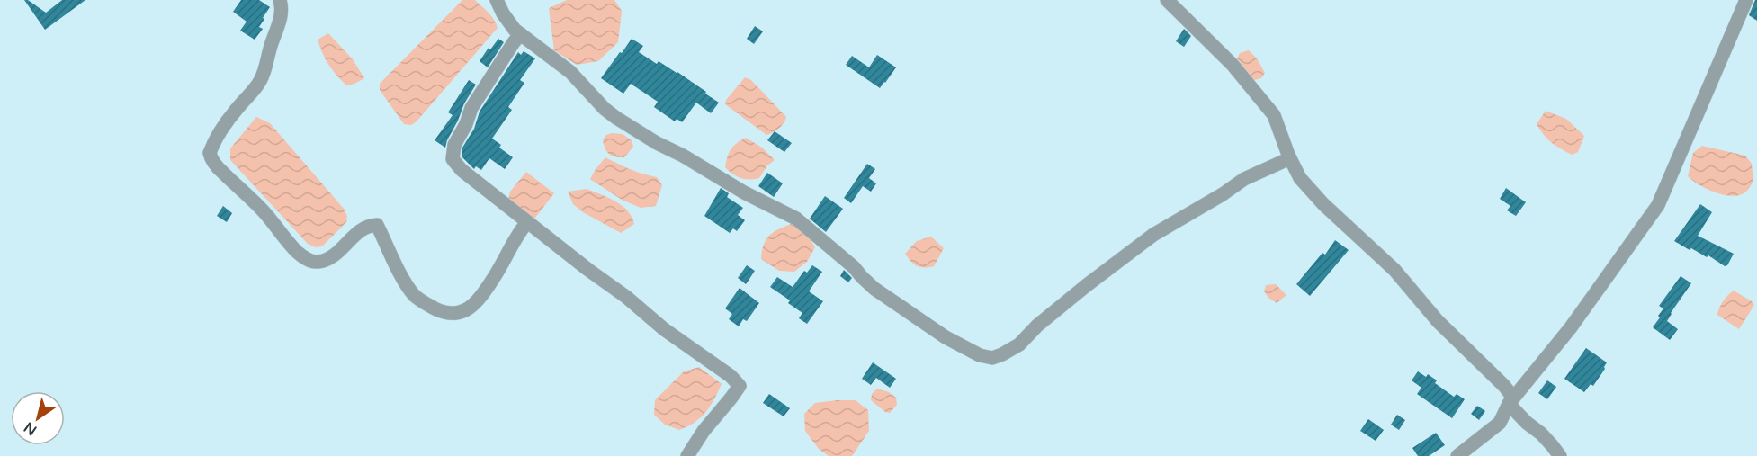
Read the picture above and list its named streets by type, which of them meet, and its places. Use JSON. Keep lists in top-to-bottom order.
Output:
{
  "north": "bottom left"
}
